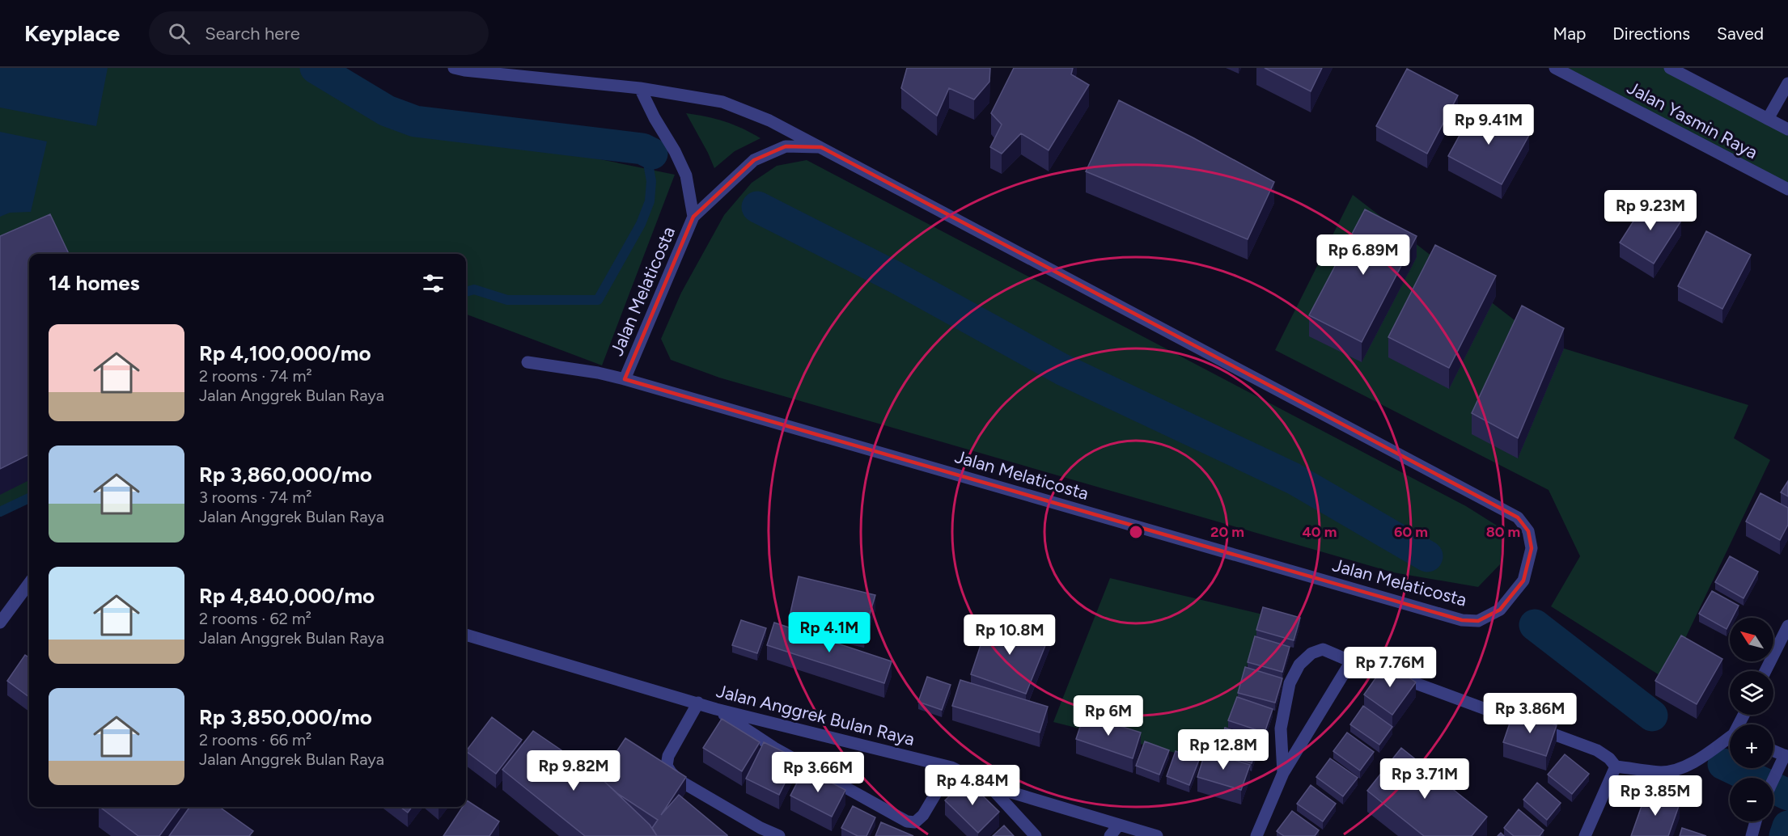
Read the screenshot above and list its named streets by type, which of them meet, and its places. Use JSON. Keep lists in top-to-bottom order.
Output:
{
  "streets": {
    "street": ["Jalan Yasmin Raya", "Jalan Melaticosta", "Jalan Anggrek Bulan Raya"]
  },
  "north": "top left",
  "page": {
    "header": "Keyplace",
    "search": "Search here",
    "nav": ["Map", "Directions", "Saved"],
    "price": [
      "Rp 9.41M",
      "Rp 9.23M",
      "Rp 6.89M",
      "Rp 4.1M",
      "Rp 10.8M",
      "Rp 7.76M",
      "Rp 3.86M",
      "Rp 6M",
      "Rp 12.8M",
      "Rp 9.82M",
      "Rp 3.66M",
      "Rp 3.71M",
      "Rp 4.84M",
      "Rp 3.85M"
    ],
    "heading": "14 homes",
    "list": [
      {
        "name": "Rp 4,100,000/mo",
        "note": "2 rooms · 74 m² · Jalan Anggrek Bulan Raya"
      },
      {
        "name": "Rp 3,860,000/mo",
        "note": "3 rooms · 74 m² · Jalan Anggrek Bulan Raya"
      },
      {
        "name": "Rp 4,840,000/mo",
        "note": "2 rooms · 62 m² · Jalan Anggrek Bulan Raya"
      },
      {
        "name": "Rp 3,850,000/mo",
        "note": "2 rooms · 66 m² · Jalan Anggrek Bulan Raya"
      }
    ],
    "map_buttons": ["+", "−"]
  },
  "rings": [
    "20 m",
    "40 m",
    "60 m",
    "80 m"
  ]
}
